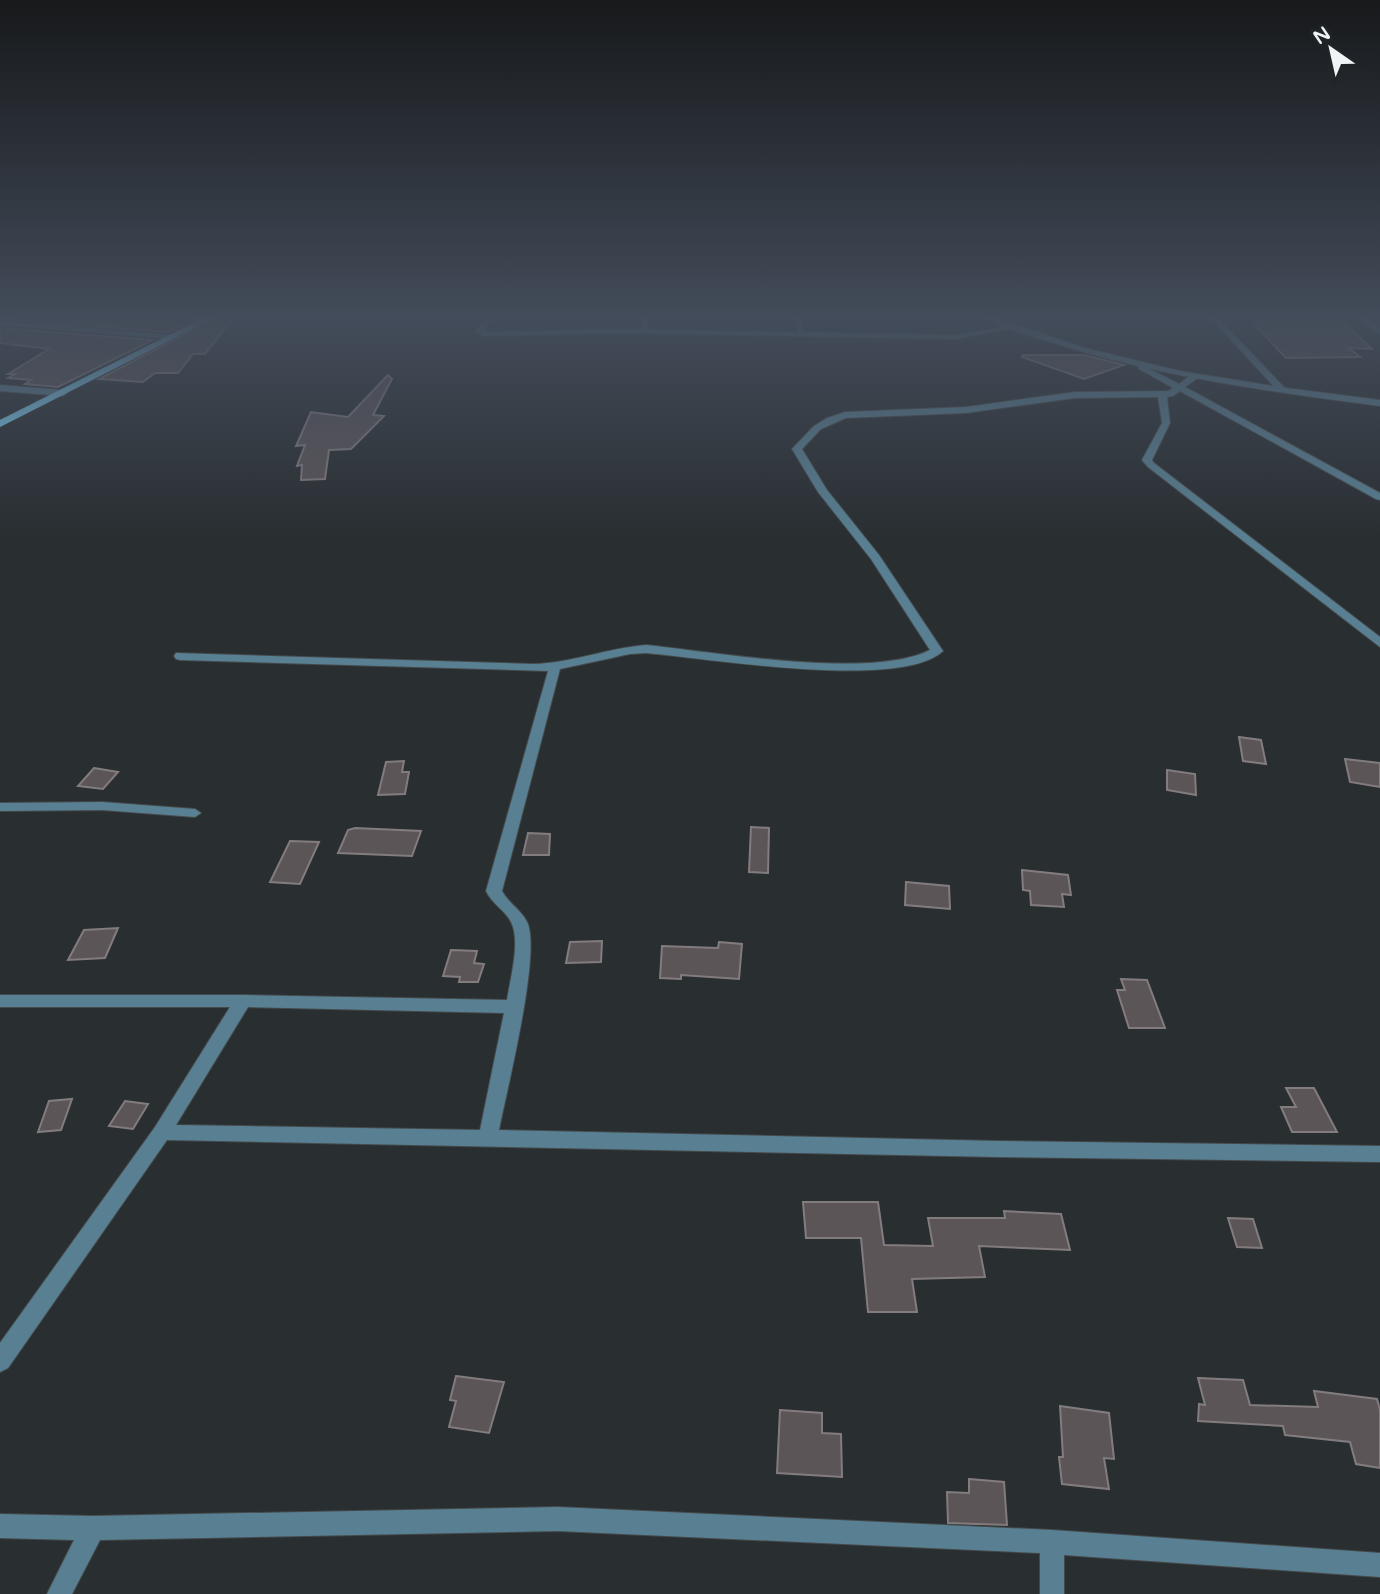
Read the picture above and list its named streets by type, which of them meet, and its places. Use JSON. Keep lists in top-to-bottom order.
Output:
{
  "north": "top left"
}
